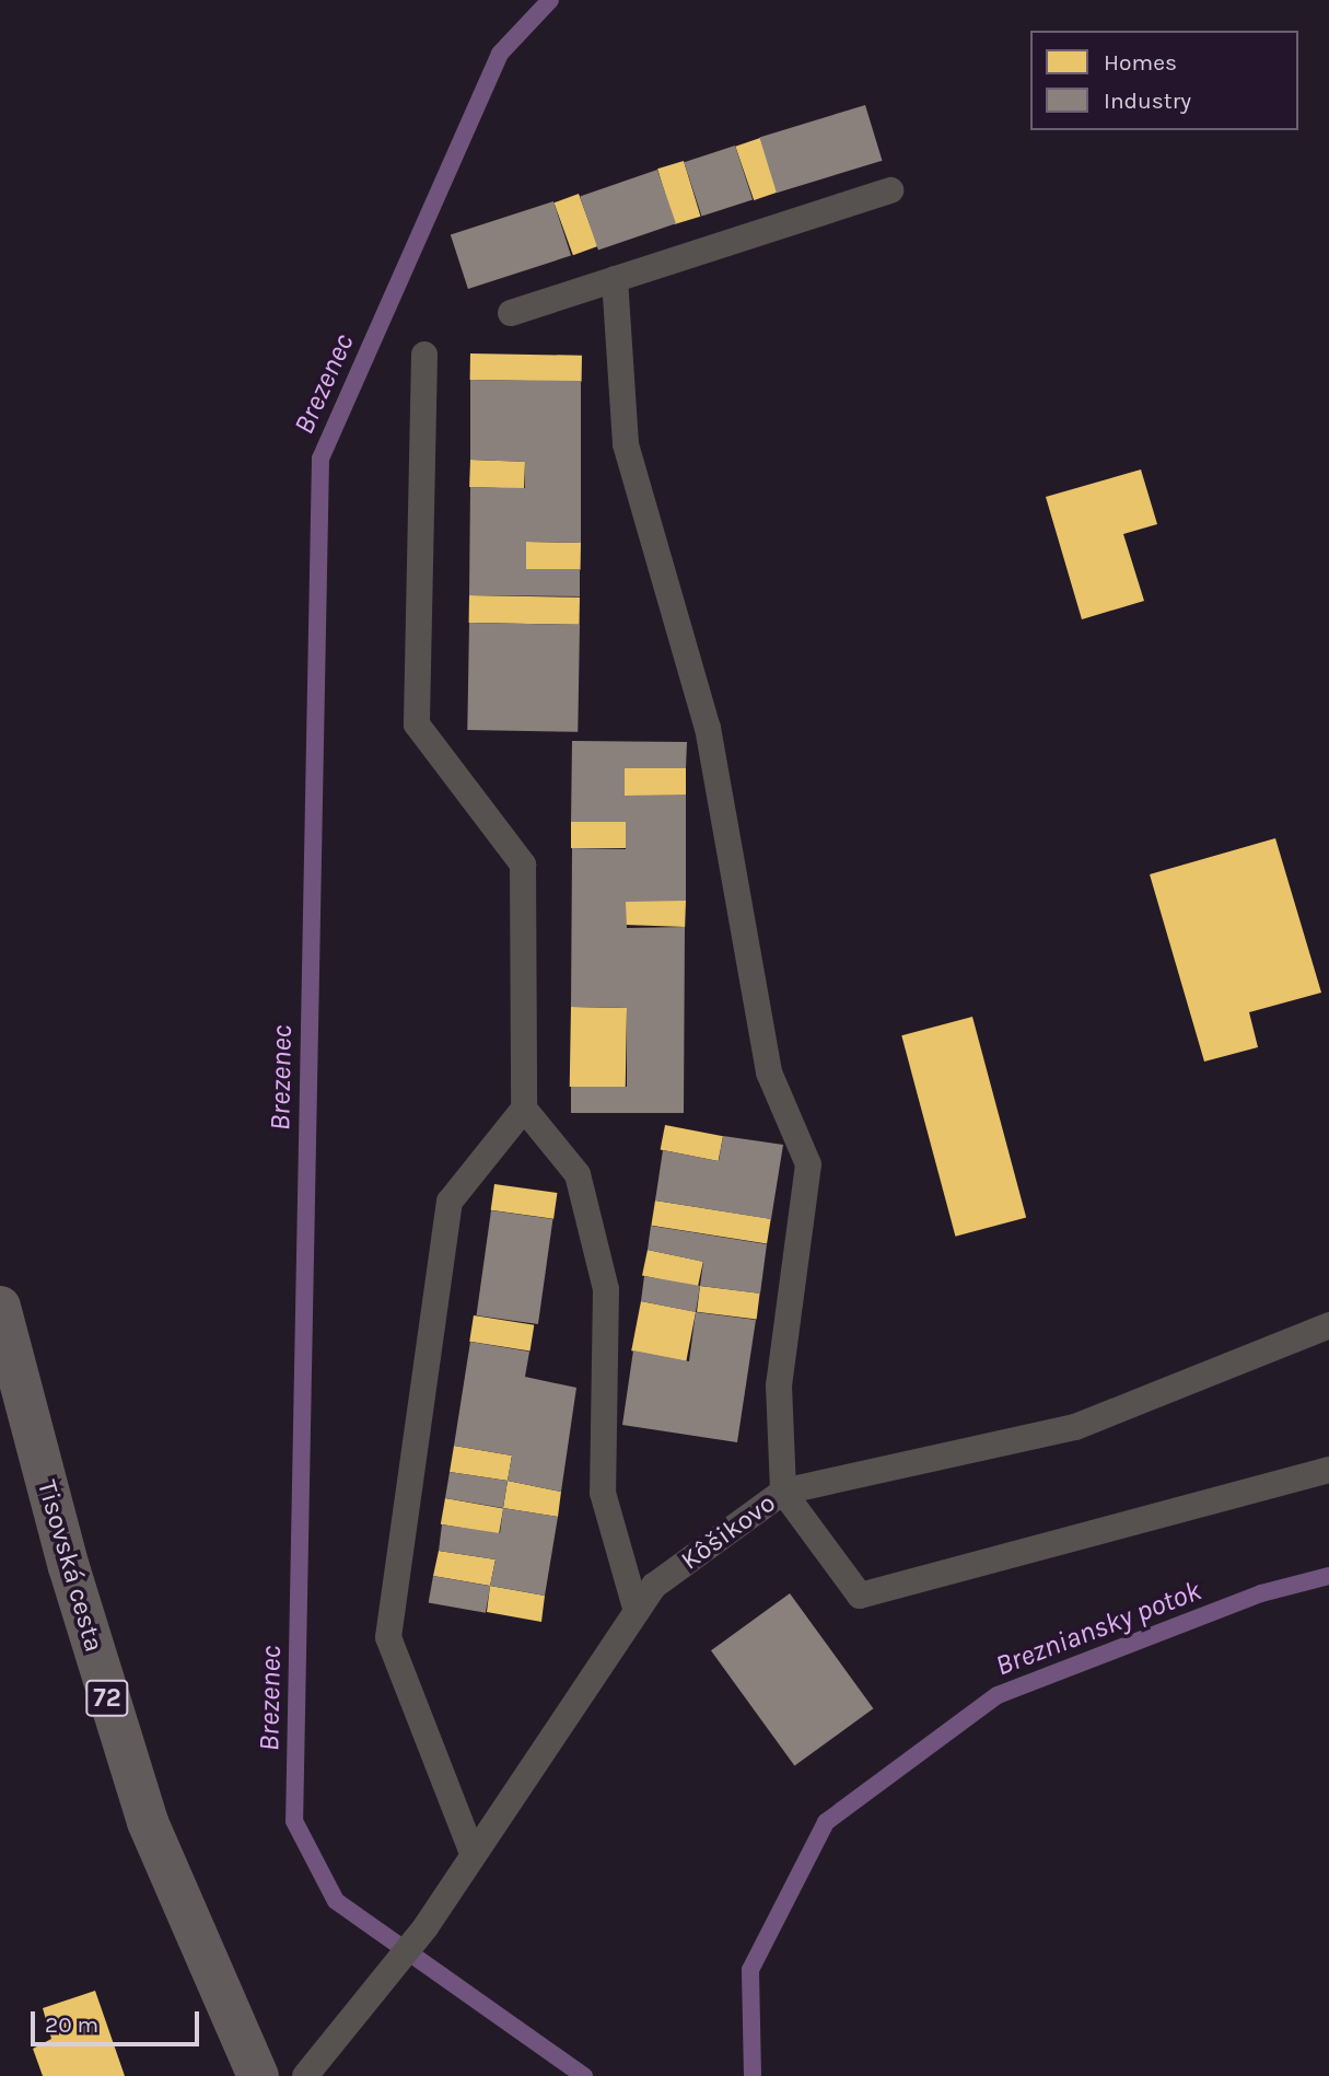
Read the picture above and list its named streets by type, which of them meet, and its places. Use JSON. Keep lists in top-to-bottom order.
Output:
{
  "streets": {
    "main road": ["Tisovská cesta", "72"],
    "lane": ["Kôšikovo"]
  },
  "water": ["Brezenec", "Brezniansky potok"],
  "legend": ["Homes", "Industry"],
  "scale_bar": "20 m"
}
